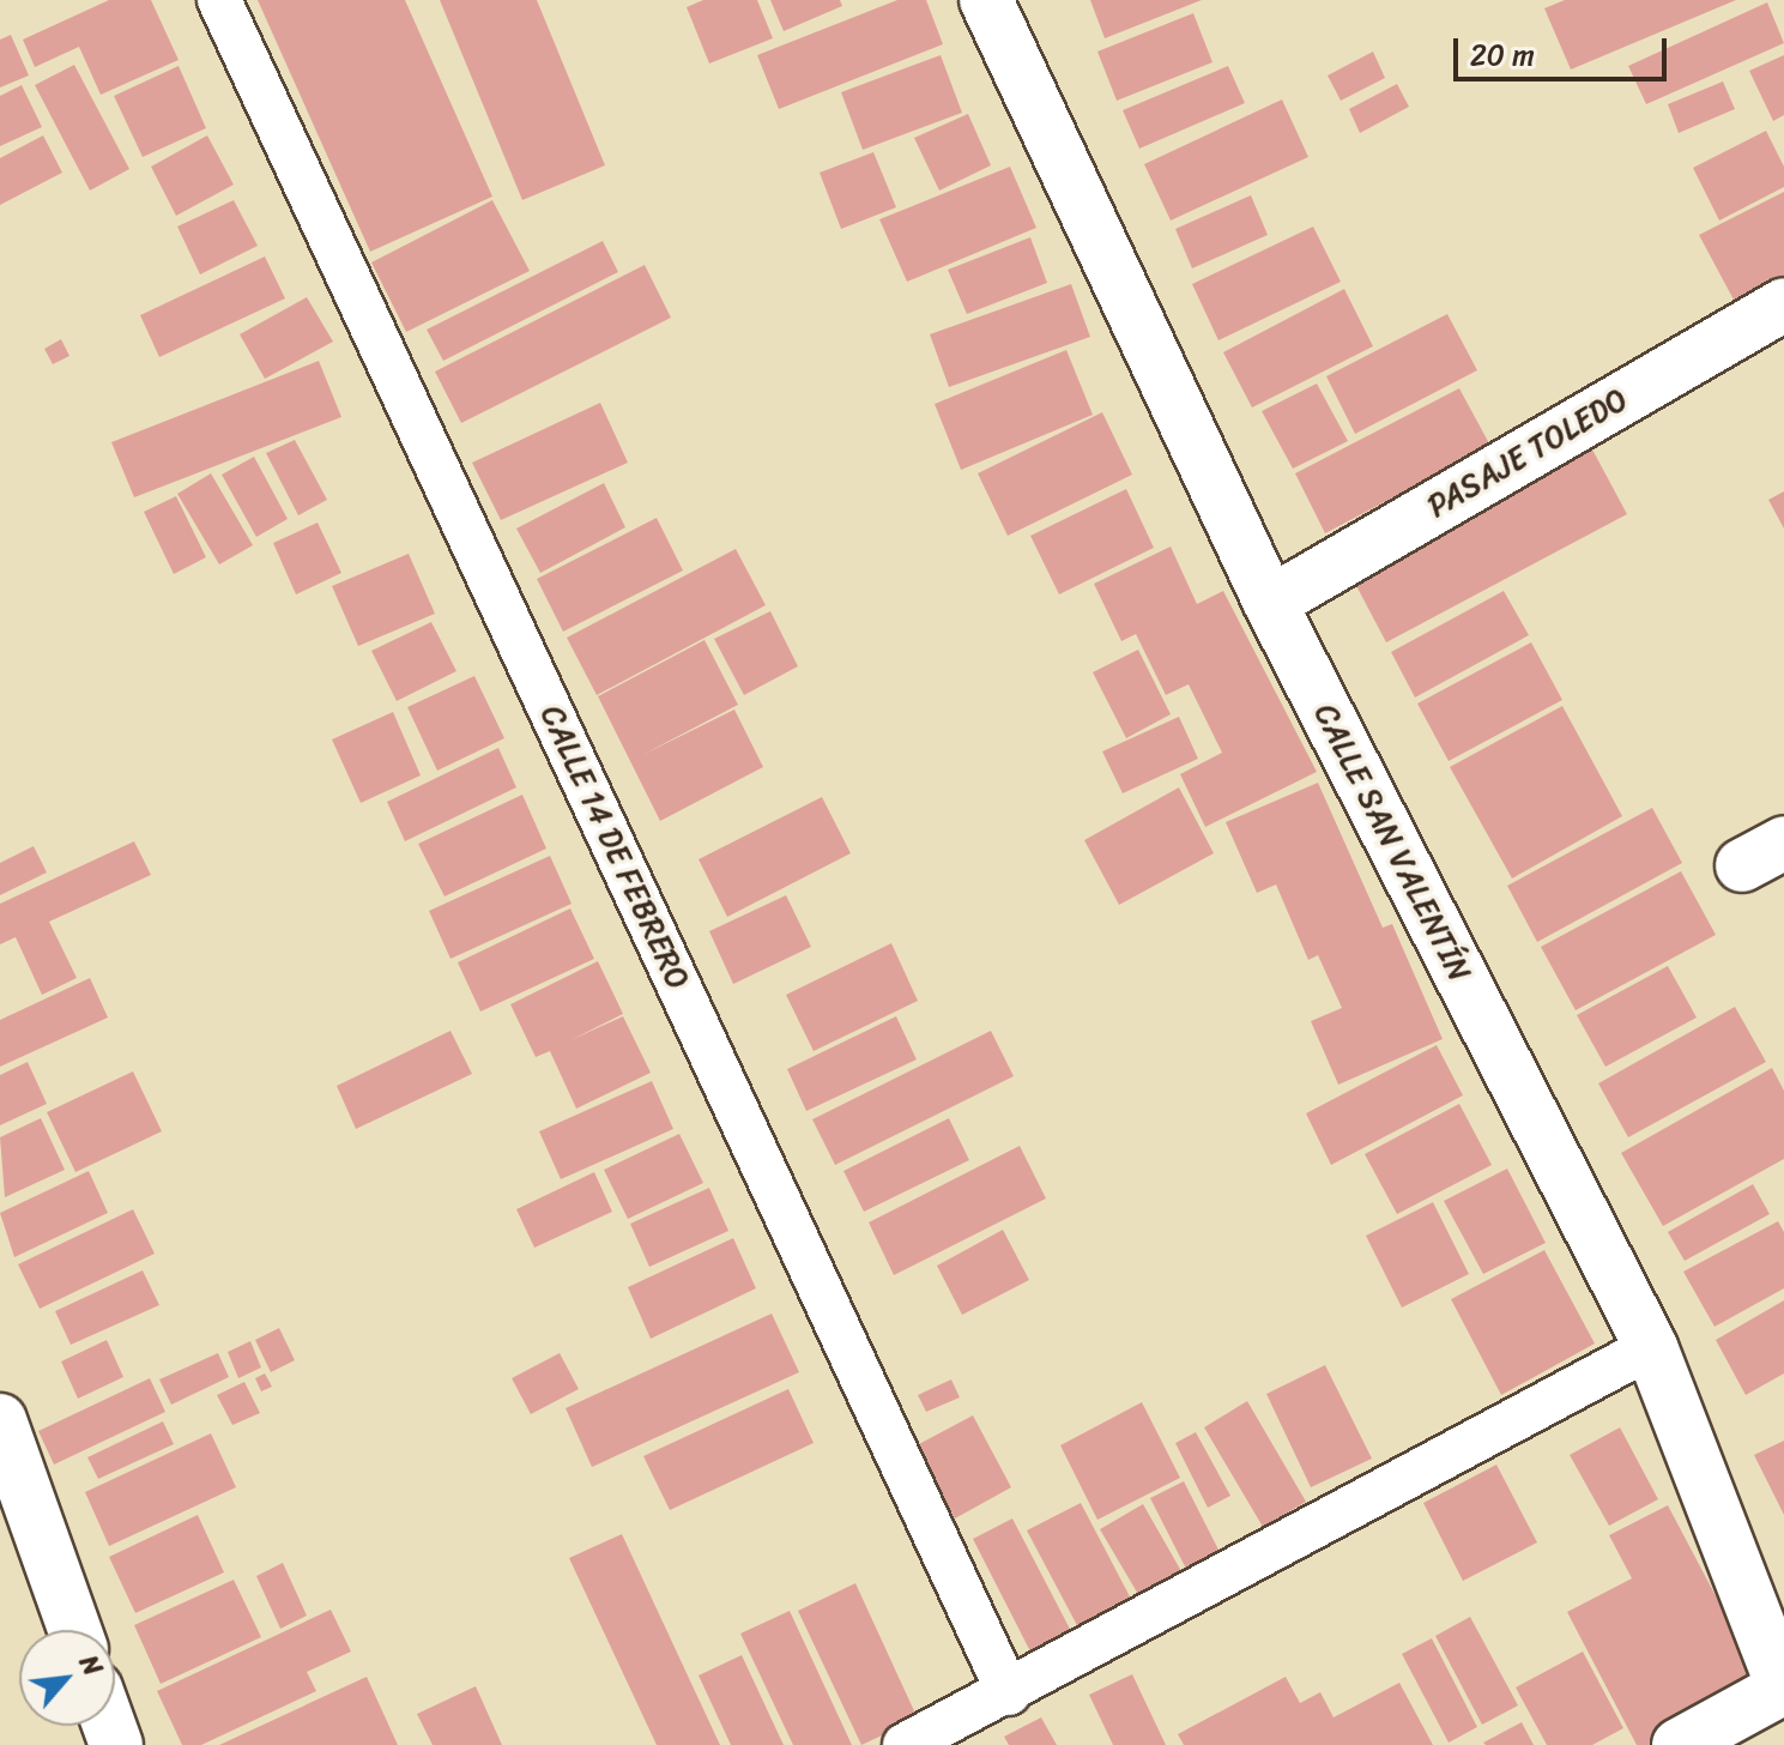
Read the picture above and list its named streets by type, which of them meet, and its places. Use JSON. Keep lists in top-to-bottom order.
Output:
{
  "streets": {
    "street": ["PASAJE TOLEDO", "CALLE SAN VALENTÍN"],
    "lane": ["CALLE 14 DE FEBRERO"]
  },
  "crossings": [
    ["PASAJE TOLEDO", "CALLE SAN VALENTÍN"]
  ],
  "scale_bar": "20 m",
  "north": "top right"
}
